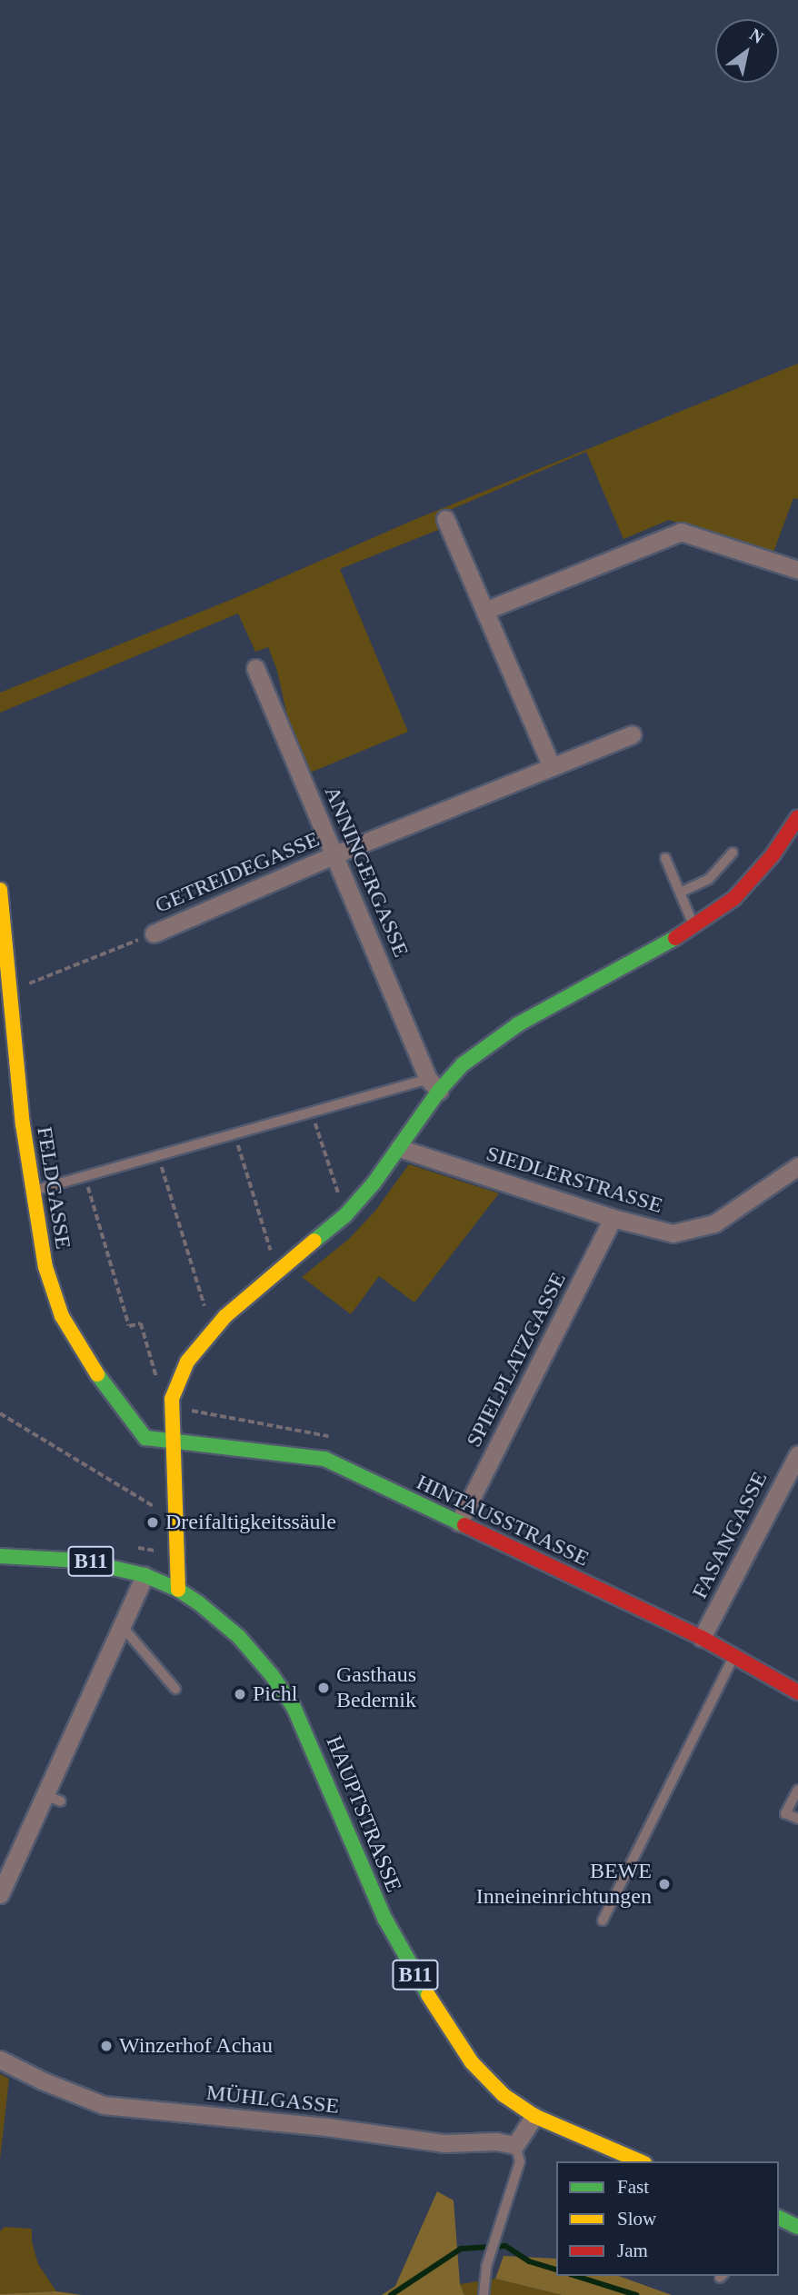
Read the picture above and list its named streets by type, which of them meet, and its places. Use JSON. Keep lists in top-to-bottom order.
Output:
{
  "streets": {
    "street": [
      "ANNINGERGASSE",
      "GETREIDEGASSE",
      "SIEDLERSTRASSE",
      "FELDGASSE",
      "SPIELPLATZGASSE",
      "HINTAUSSTRASSE",
      "FASANGASSE",
      "B11",
      "HAUPTSTRASSE",
      "MÜHLGASSE"
    ]
  },
  "crossings": [
    ["ANNINGERGASSE", "GETREIDEGASSE"],
    ["SIEDLERSTRASSE", "SPIELPLATZGASSE"],
    ["FELDGASSE", "HINTAUSSTRASSE"],
    ["SPIELPLATZGASSE", "HINTAUSSTRASSE"],
    ["HINTAUSSTRASSE", "FASANGASSE"]
  ],
  "places": [
    "Dreifaltigkeitssäule",
    "Gasthaus Bedernik",
    "Pichl",
    "BEWE Inneineinrichtungen",
    "Winzerhof Achau"
  ],
  "legend": ["Fast", "Slow", "Jam"],
  "north": "top right"
}
